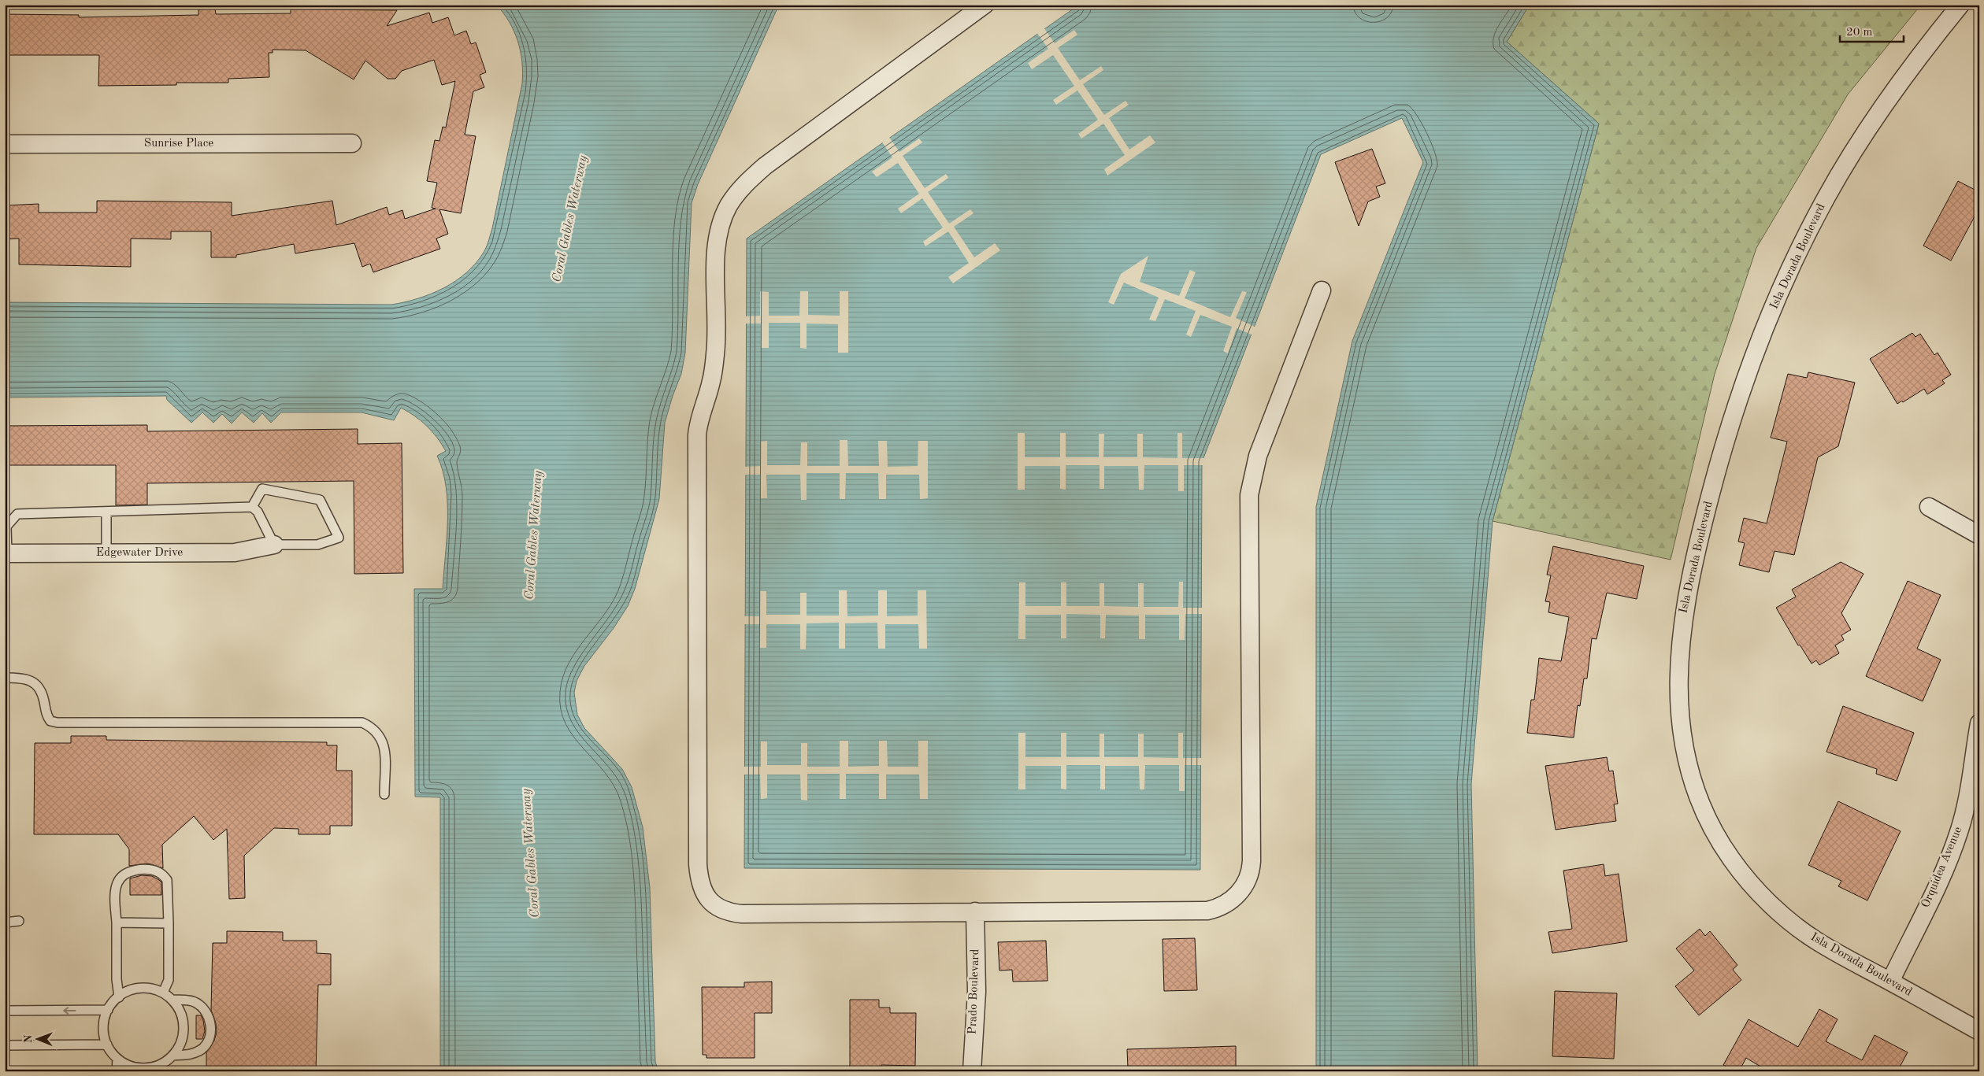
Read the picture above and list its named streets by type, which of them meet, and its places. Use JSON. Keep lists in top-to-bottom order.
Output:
{
  "streets": {
    "street": [
      "Sunrise Place",
      "Isla Dorada Boulevard",
      "Edgewater Drive",
      "Orquidea Avenue",
      "Prado Boulevard"
    ]
  },
  "crossings": [
    ["Isla Dorada Boulevard", "Orquidea Avenue"]
  ],
  "water": ["Coral Gables Waterway"],
  "scale_bar": "20 m",
  "north": "left"
}
